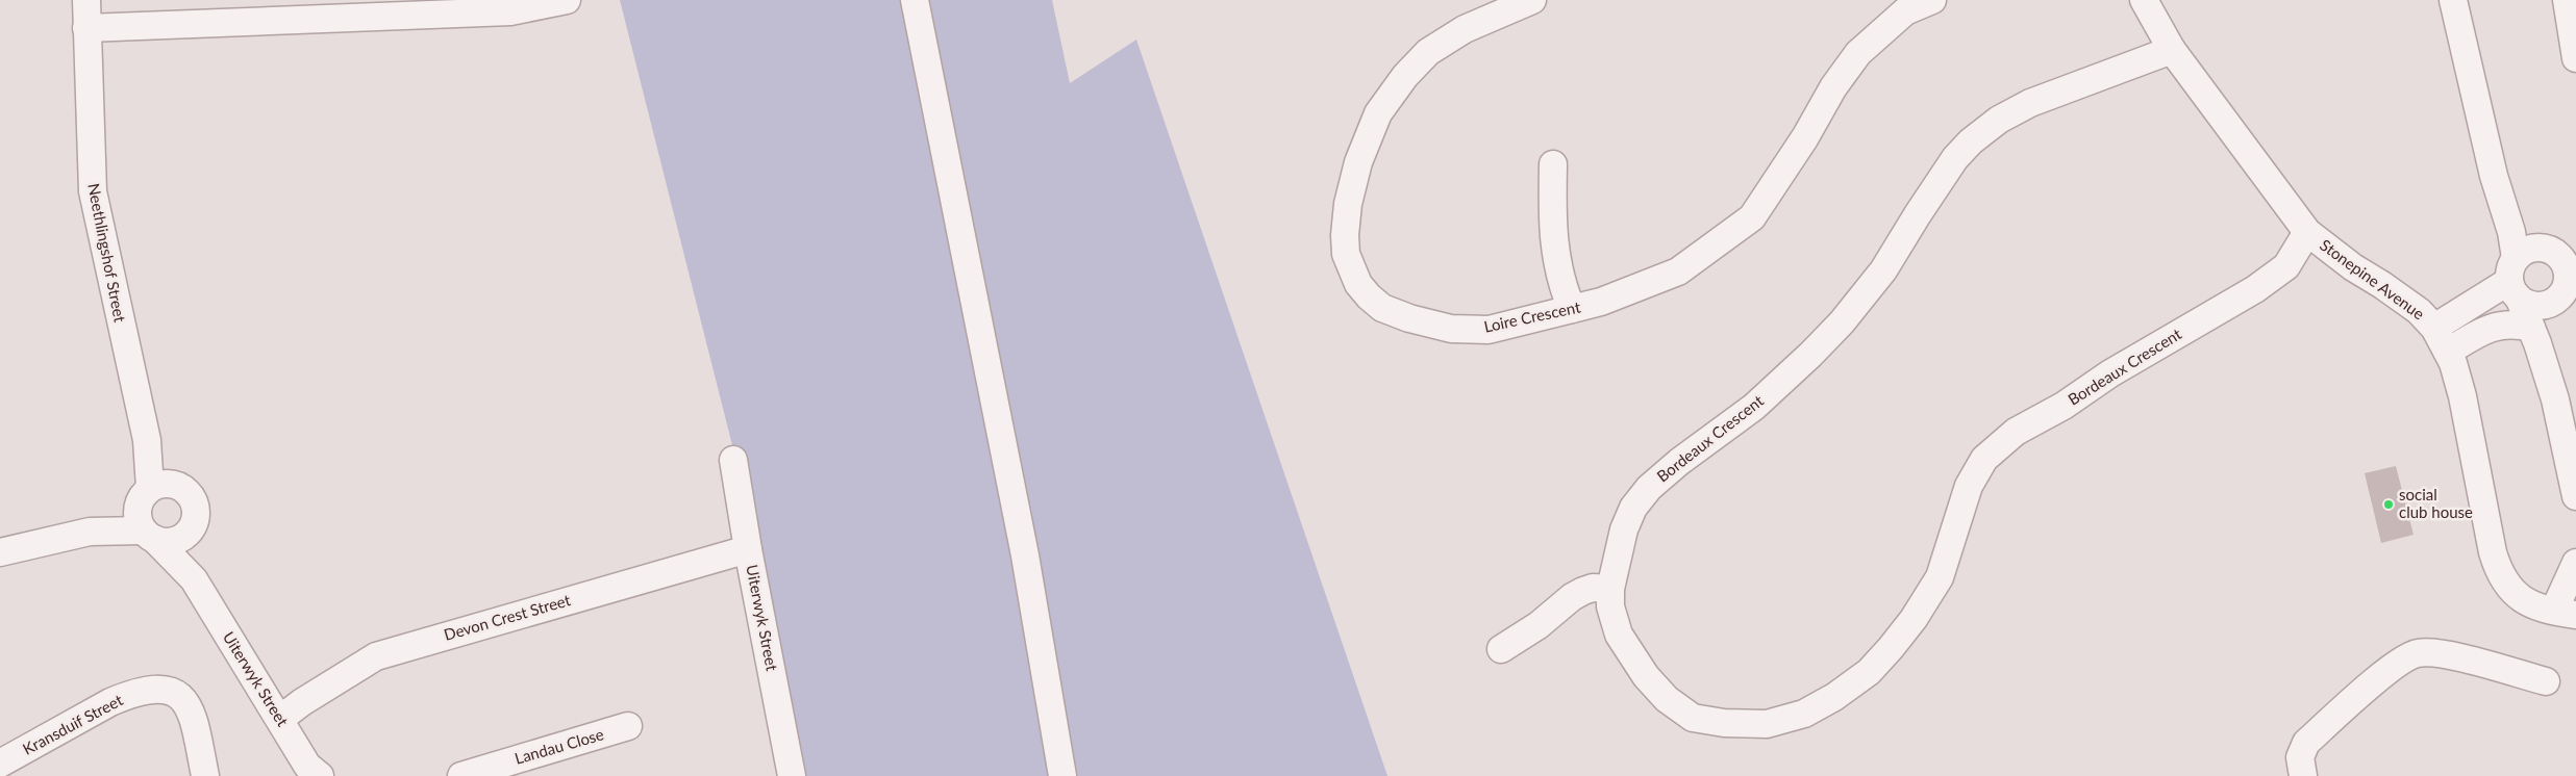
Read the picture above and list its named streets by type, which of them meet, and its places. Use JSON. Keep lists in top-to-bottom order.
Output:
{
  "streets": {
    "street": [
      "Neethlingshof Street",
      "Stonepine Avenue",
      "Loire Crescent",
      "Bordeaux Crescent",
      "Devon Crest Street",
      "Uiterwyk Street",
      "Kransduif Street",
      "Landau Close"
    ]
  },
  "crossings": [
    ["Neethlingshof Street", "Uiterwyk Street"],
    ["Stonepine Avenue", "Bordeaux Crescent"],
    ["Devon Crest Street", "Uiterwyk Street"]
  ],
  "places": ["social club house"]
}
